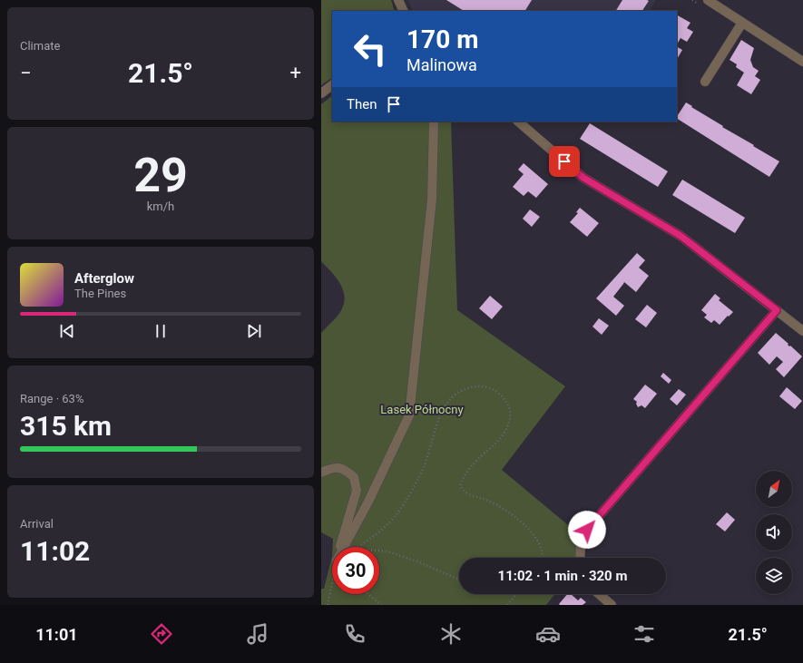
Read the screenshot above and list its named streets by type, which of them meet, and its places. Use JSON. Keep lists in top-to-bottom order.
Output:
{
  "parks": ["Lasek Północny"],
  "north": "top right",
  "page": {
    "tile": [
      "Climate",
      ["29", "km/h"],
      ["Range · 63%", "315 km"],
      ["Arrival", "11:02"]
    ],
    "turn": ["170 m", "Malinowa"],
    "heat": ["−", "21.5°", "+"],
    "then": "Then",
    "song": ["Afterglow", "The Pines"],
    "limit": "30",
    "trip": "11:02 · 1 min · 320 m",
    "tabs": ["11:01", "21.5°"]
  }
}
